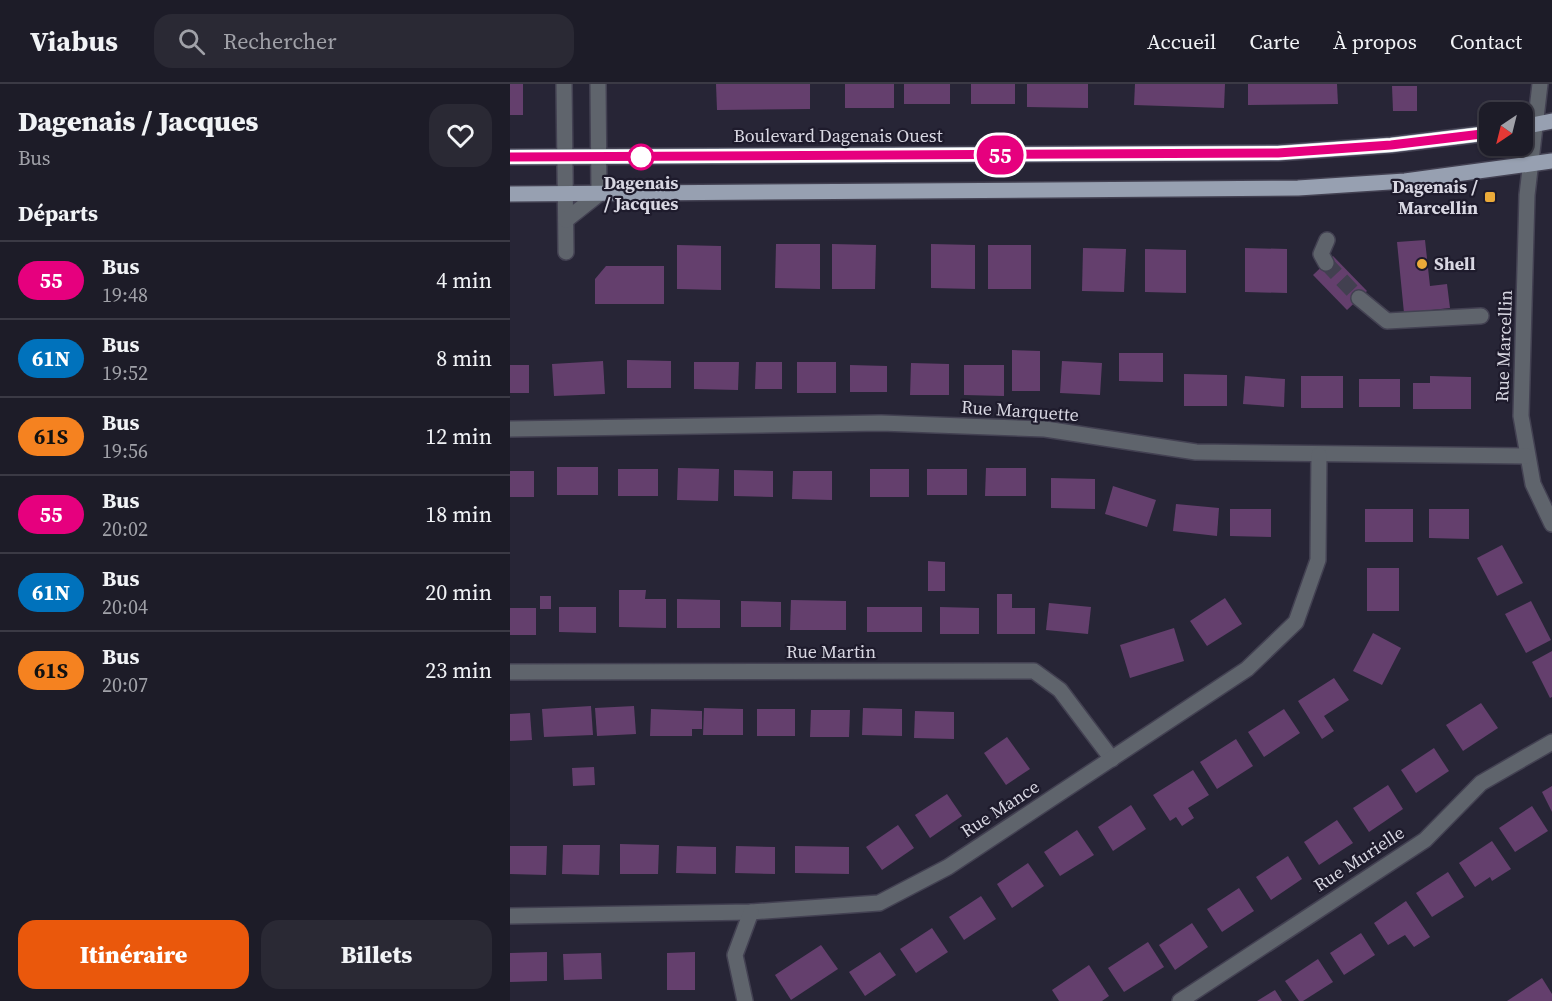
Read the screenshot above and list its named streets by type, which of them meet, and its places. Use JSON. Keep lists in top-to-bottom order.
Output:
{
  "streets": {
    "main road": ["Boulevard Dagenais Ouest"],
    "street": [
      "Rue Marcellin",
      "Rue Marquette",
      "Rue Martin",
      "Rue Mance",
      "Rue Murielle"
    ]
  },
  "crossings": [
    ["Rue Marcellin", "Rue Marquette"],
    ["Rue Marquette", "Rue Mance"],
    ["Rue Martin", "Rue Mance"]
  ],
  "places": {
    "other": ["Dagenais / Jacques", "Shell"],
    "transit": ["Dagenais / Marcellin"]
  },
  "lines": ["bus line 55"],
  "north": "bottom left",
  "page": {
    "header": "Viabus",
    "search": "Rechercher",
    "nav": [
      "Accueil",
      "Carte",
      "À propos",
      "Contact"
    ],
    "heading": [
      ["Dagenais / Jacques", "Bus"],
      "Départs"
    ],
    "on_map": "55",
    "list": [
      {
        "mark": "55",
        "name": "Bus",
        "note": "19:48",
        "value": "4 min"
      },
      {
        "mark": "61N",
        "name": "Bus",
        "note": "19:52",
        "value": "8 min"
      },
      {
        "mark": "61S",
        "name": "Bus",
        "note": "19:56",
        "value": "12 min"
      },
      {
        "mark": "55",
        "name": "Bus",
        "note": "20:02",
        "value": "18 min"
      },
      {
        "mark": "61N",
        "name": "Bus",
        "note": "20:04",
        "value": "20 min"
      },
      {
        "mark": "61S",
        "name": "Bus",
        "note": "20:07",
        "value": "23 min"
      }
    ],
    "buttons": ["Itinéraire", "Billets"]
  }
}
